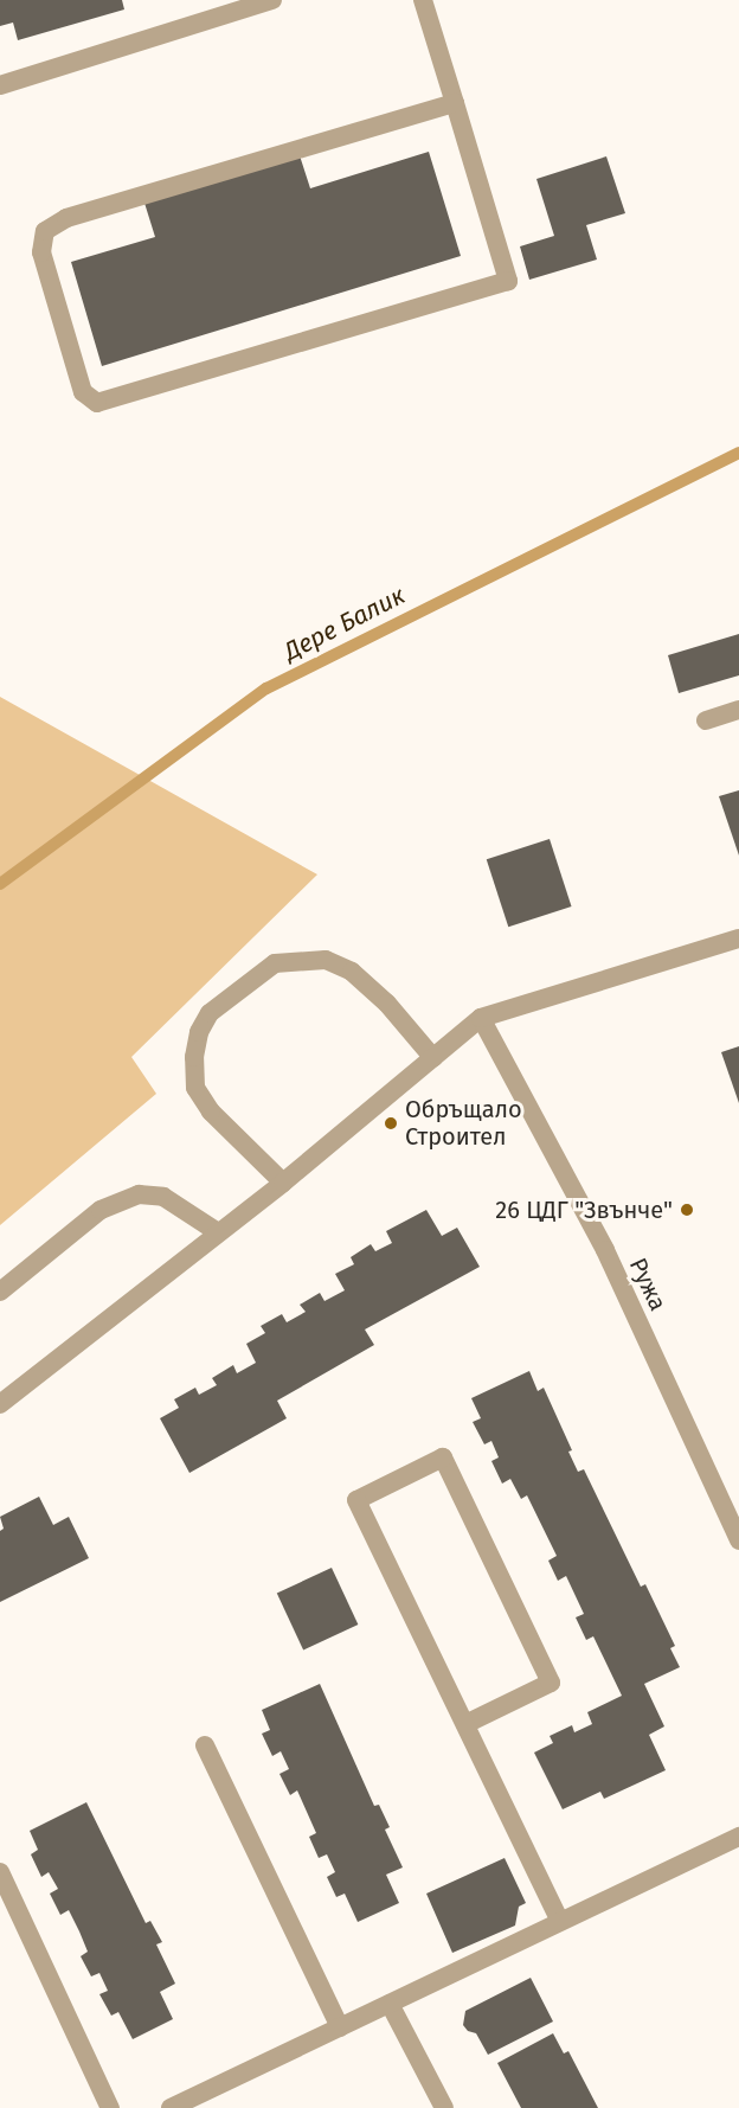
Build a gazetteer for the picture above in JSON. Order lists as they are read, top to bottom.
{
  "streets": {
    "street": ["Ружа"]
  },
  "water": ["Дере Балик"],
  "places": ["Обръщало Строител", "26 ЦДГ \"Звънче\""]
}
